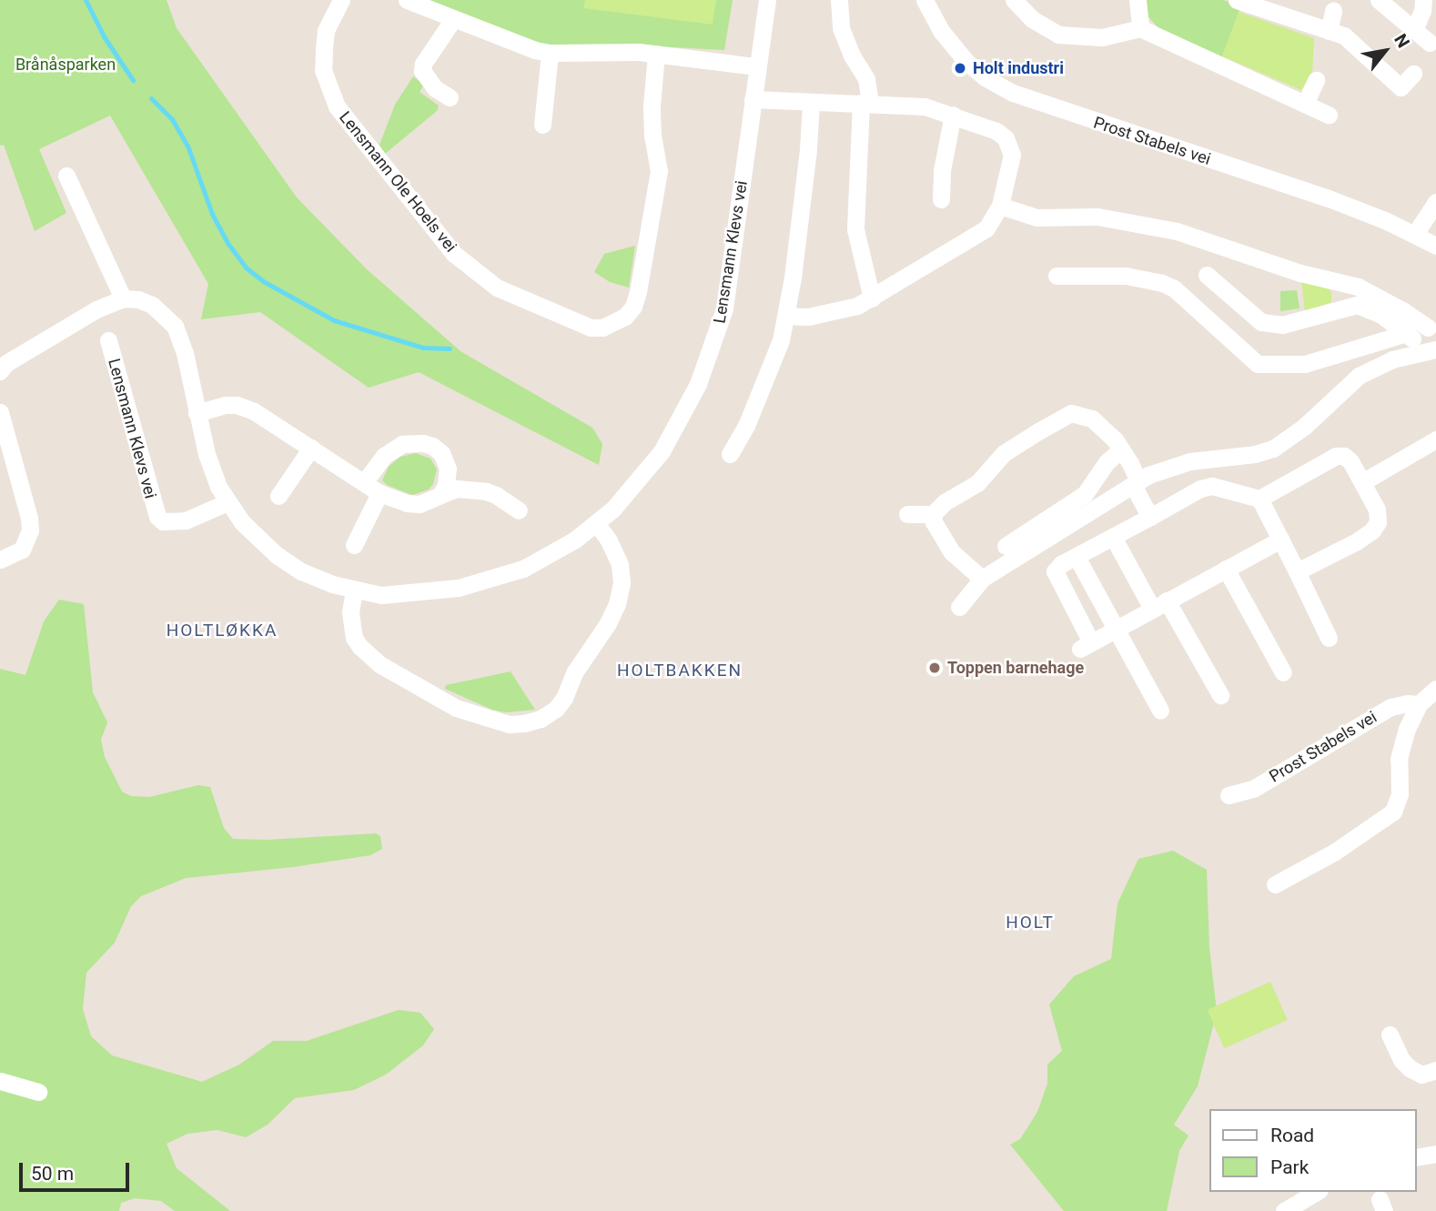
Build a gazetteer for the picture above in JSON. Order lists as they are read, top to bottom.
{
  "streets": {
    "street": ["Prost Stabels vei", "Lensmann Ole Hoels vei", "Lensmann Klevs vei"]
  },
  "districts": ["HOLTLØKKA", "HOLTBAKKEN", "HOLT"],
  "parks": ["Brånåsparken"],
  "places": ["Holt industri", "Toppen barnehage"],
  "legend": ["Road", "Park"],
  "scale_bar": "50 m",
  "north": "top right"
}
